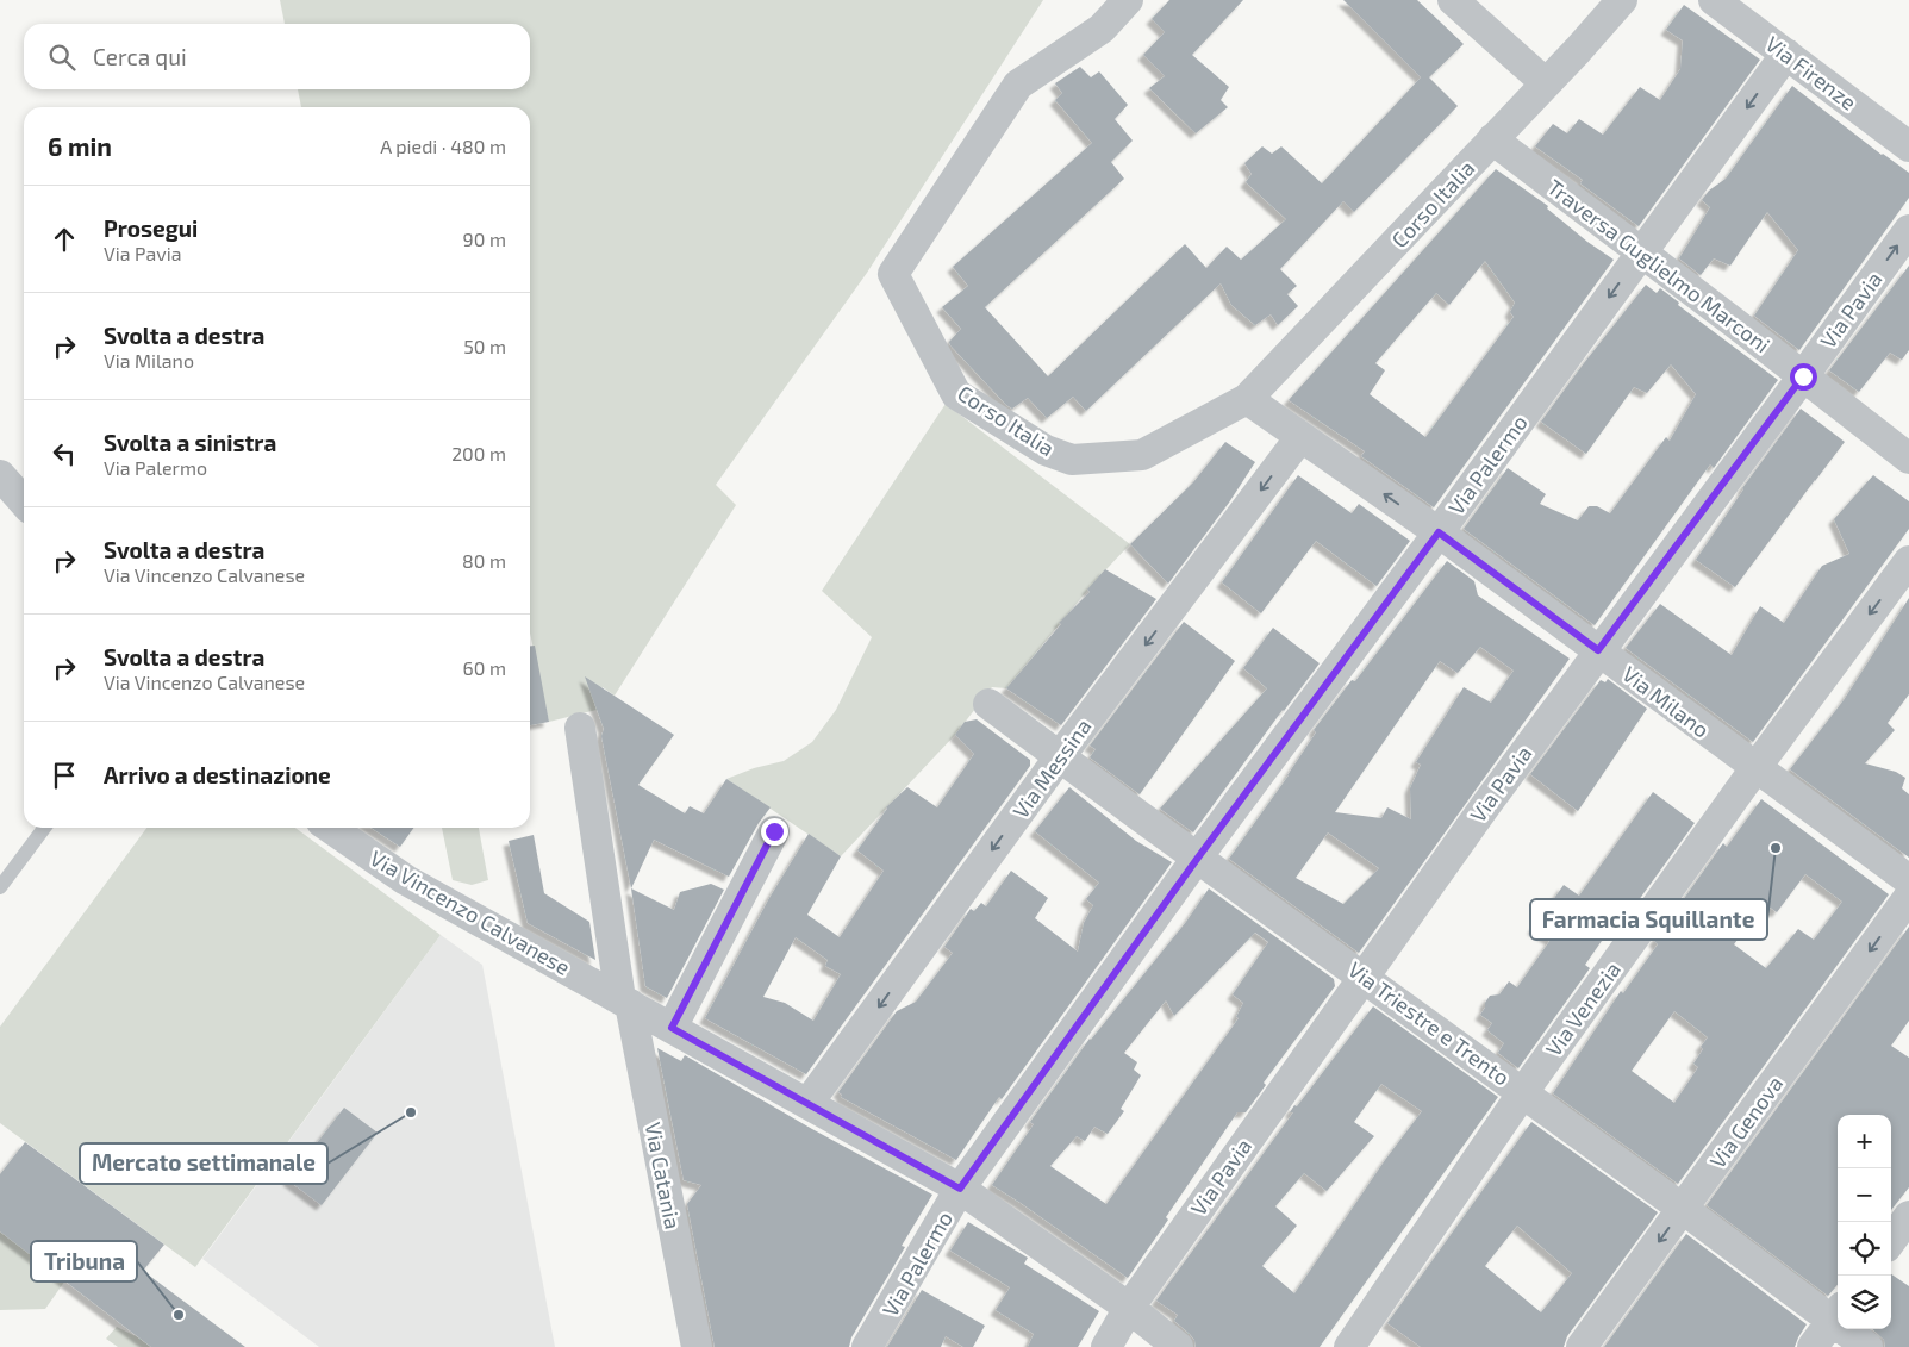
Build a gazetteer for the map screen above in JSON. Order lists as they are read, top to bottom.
{
  "streets": {
    "street": [
      "Via Firenze",
      "Corso Italia",
      "Traversa Guglielmo Marconi",
      "Via Pavia",
      "Via Palermo",
      "Via Milano",
      "Via Messina",
      "Via Vincenzo Calvanese",
      "Via Venezia",
      "Via Triestre e Trento",
      "Via Genova",
      "Via Catania"
    ]
  },
  "crossings": [
    ["Via Firenze", "Via Palermo"],
    ["Corso Italia", "Traversa Guglielmo Marconi"],
    ["Corso Italia", "Via Milano"],
    ["Traversa Guglielmo Marconi", "Via Pavia"],
    ["Traversa Guglielmo Marconi", "Via Palermo"],
    ["Via Pavia", "Via Milano"],
    ["Via Pavia", "Via Vincenzo Calvanese"],
    ["Via Pavia", "Via Triestre e Trento"],
    ["Via Palermo", "Via Milano"],
    ["Via Palermo", "Via Vincenzo Calvanese"],
    ["Via Palermo", "Via Triestre e Trento"],
    ["Via Milano", "Via Messina"],
    ["Via Milano", "Via Venezia"],
    ["Via Messina", "Via Vincenzo Calvanese"],
    ["Via Messina", "Via Triestre e Trento"],
    ["Via Vincenzo Calvanese", "Via Catania"],
    ["Via Venezia", "Via Triestre e Trento"],
    ["Via Triestre e Trento", "Via Genova"]
  ],
  "one_way": ["Via Palermo", "Via Messina", "Via Genova"],
  "places": ["Farmacia Squillante", "Mercato settimanale", "Tribuna"],
  "page": {
    "search": "Cerca qui",
    "heading": ["6 min", "A piedi · 480 m"],
    "list": [
      ["Prosegui", "Via Pavia", "90 m"],
      ["Svolta a destra", "Via Milano", "50 m"],
      ["Svolta a sinistra", "Via Palermo", "200 m"],
      ["Svolta a destra", "Via Vincenzo Calvanese", "80 m"],
      ["Svolta a destra", "Via Vincenzo Calvanese", "60 m"],
      "Arrivo a destinazione"
    ],
    "map_buttons": ["+", "−"]
  }
}
